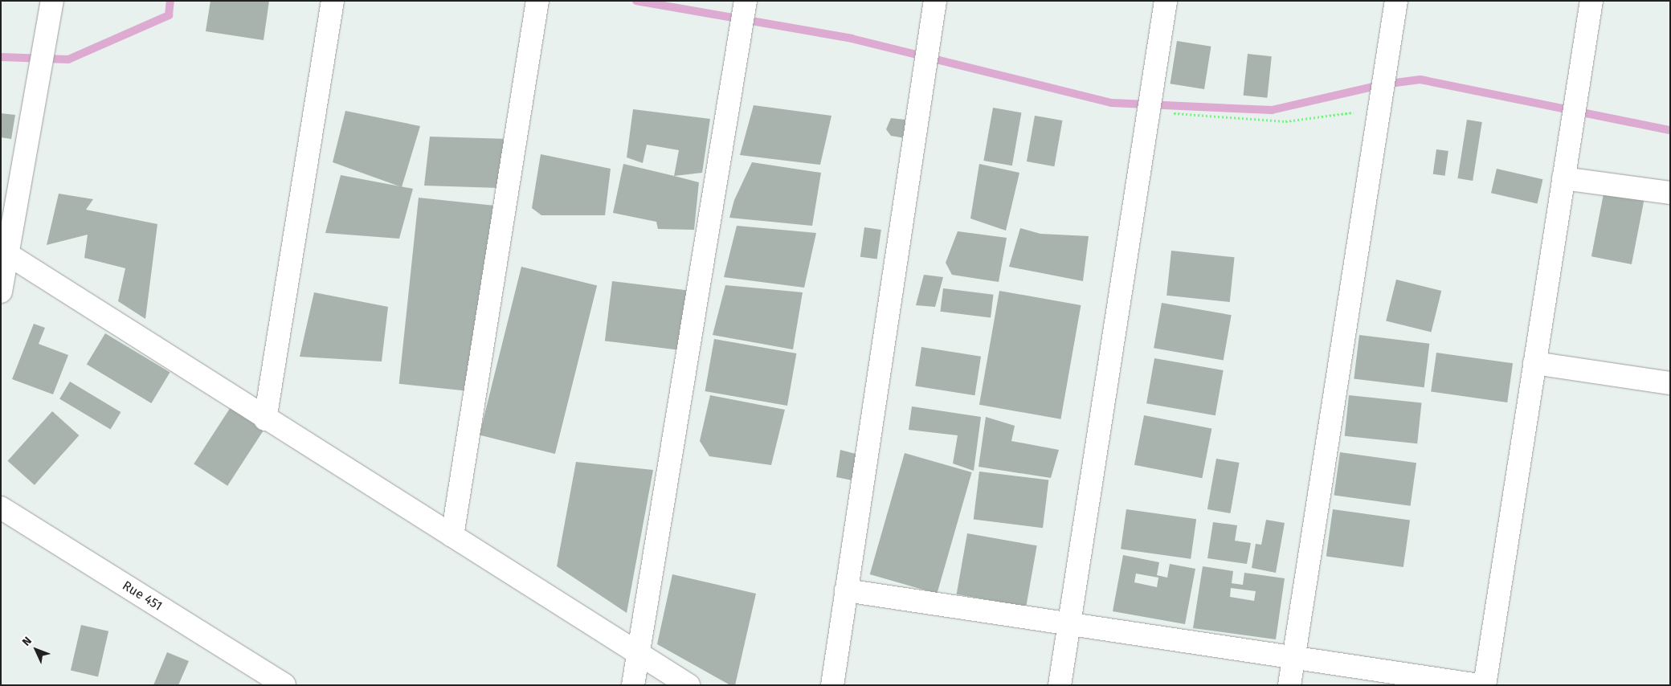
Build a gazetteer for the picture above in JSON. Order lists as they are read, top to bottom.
{
  "streets": {
    "street": ["Rue 451"]
  },
  "north": "top left"
}
